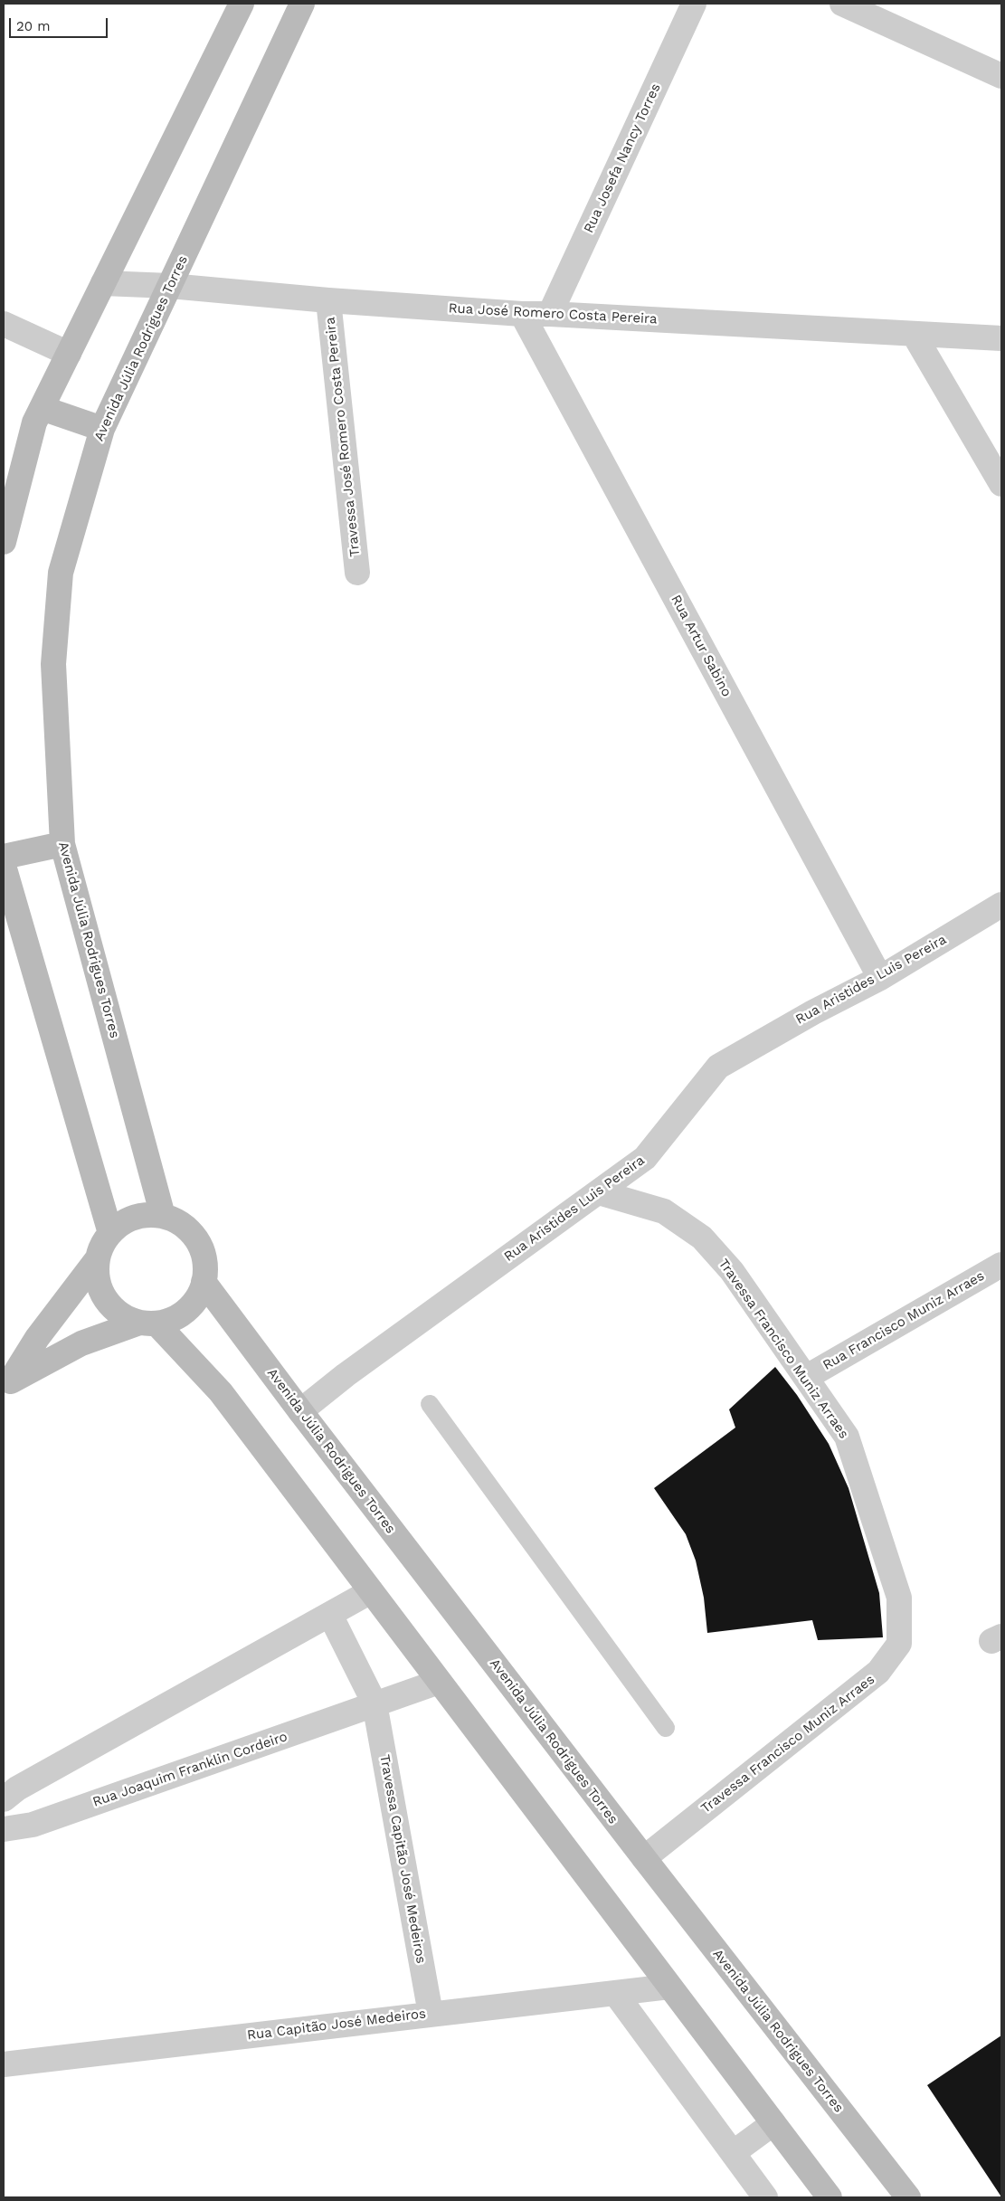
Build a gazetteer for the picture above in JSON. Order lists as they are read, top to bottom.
{
  "streets": {
    "main road": ["Avenida Júlia Rodrigues Torres"],
    "street": [
      "Rua Josefa Nancy Torres",
      "Rua José Romero Costa Pereira",
      "Travessa José Romero Costa Pereira",
      "Rua Artur Sabino",
      "Rua Aristides Luis Pereira",
      "Rua Francisco Muniz Arraes",
      "Travessa Francisco Muniz Arraes",
      "Rua Joaquim Franklin Cordeiro",
      "Travessa Capitão José Medeiros",
      "Rua Capitão José Medeiros"
    ]
  },
  "crossings": [
    ["Rua Josefa Nancy Torres", "Rua José Romero Costa Pereira"],
    ["Rua José Romero Costa Pereira", "Avenida Júlia Rodrigues Torres"],
    ["Rua José Romero Costa Pereira", "Travessa José Romero Costa Pereira"],
    ["Rua José Romero Costa Pereira", "Rua Artur Sabino"],
    ["Avenida Júlia Rodrigues Torres", "Rua Aristides Luis Pereira"],
    ["Avenida Júlia Rodrigues Torres", "Travessa Francisco Muniz Arraes"],
    ["Rua Artur Sabino", "Rua Aristides Luis Pereira"],
    ["Rua Aristides Luis Pereira", "Travessa Francisco Muniz Arraes"],
    ["Rua Francisco Muniz Arraes", "Travessa Francisco Muniz Arraes"],
    ["Rua Joaquim Franklin Cordeiro", "Travessa Capitão José Medeiros"],
    ["Travessa Capitão José Medeiros", "Rua Capitão José Medeiros"]
  ],
  "scale_bar": "20 m"
}
